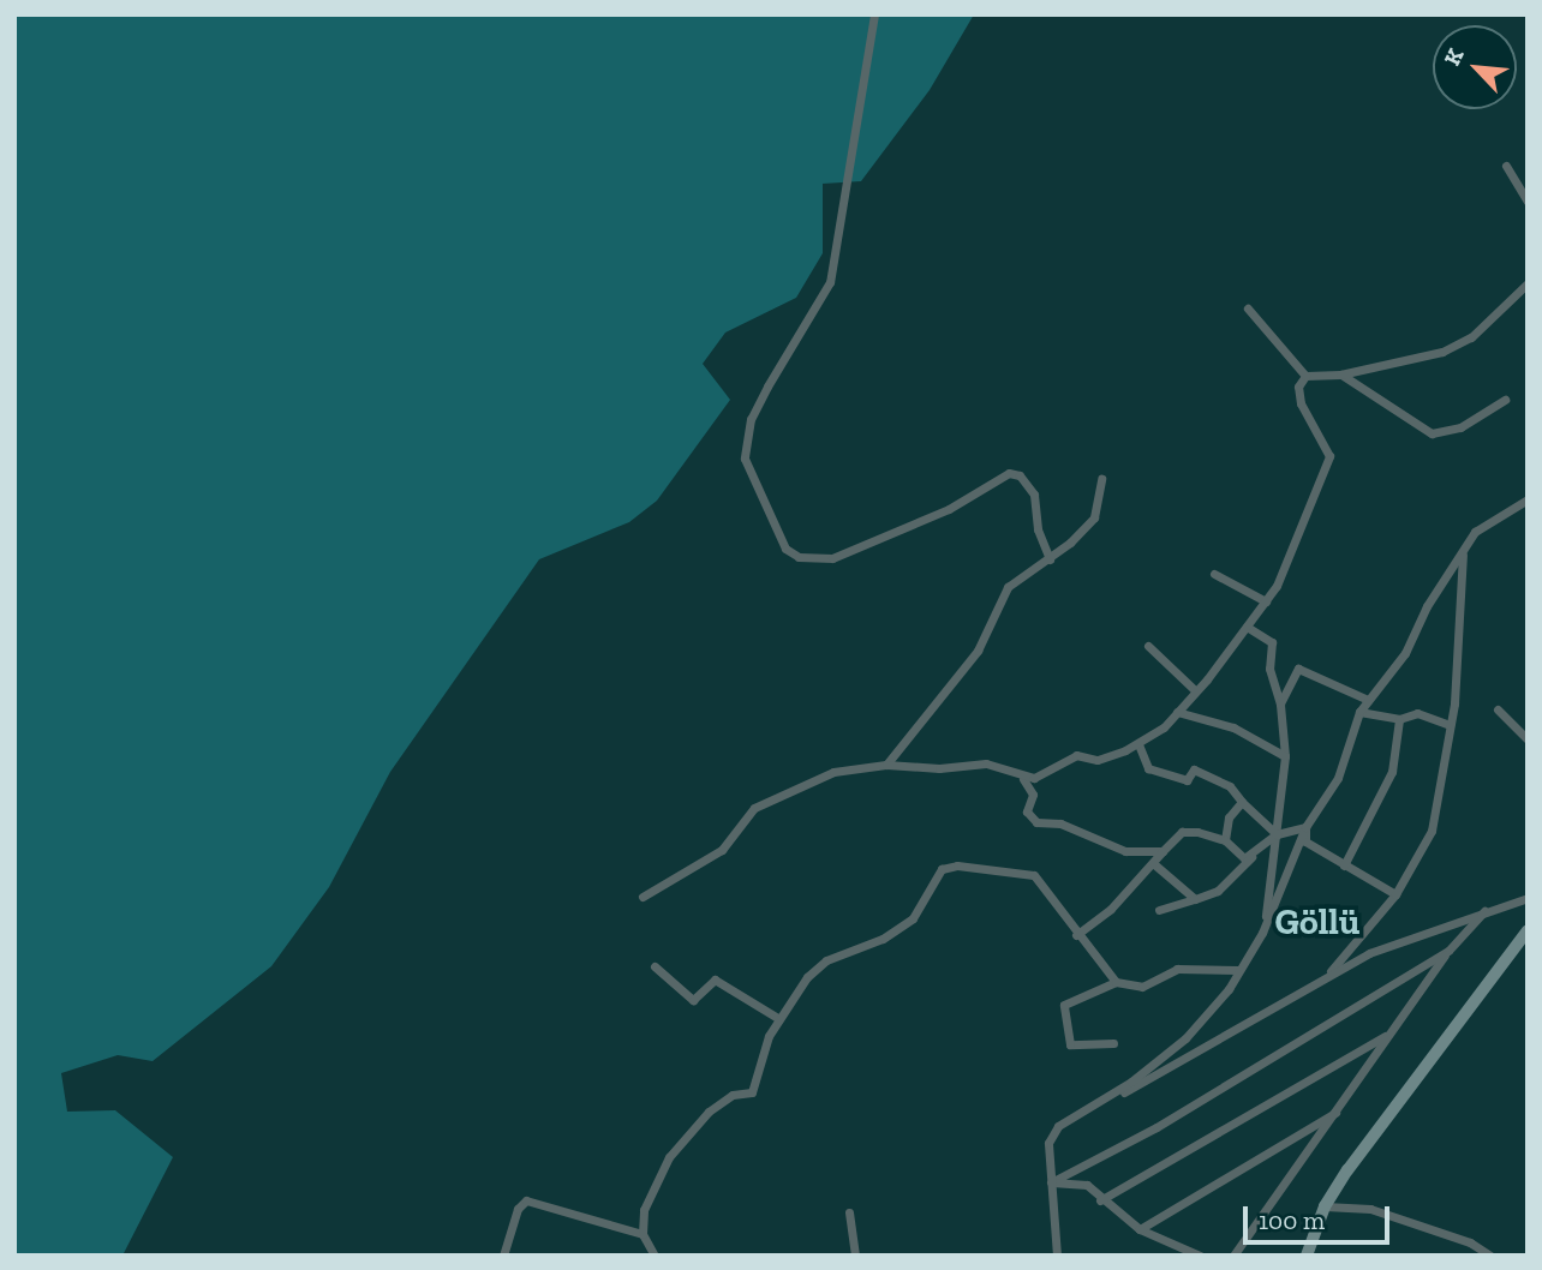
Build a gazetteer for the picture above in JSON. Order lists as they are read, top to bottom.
{
  "districts": ["Göllü"],
  "scale_bar": "100 m",
  "north": "top left"
}
